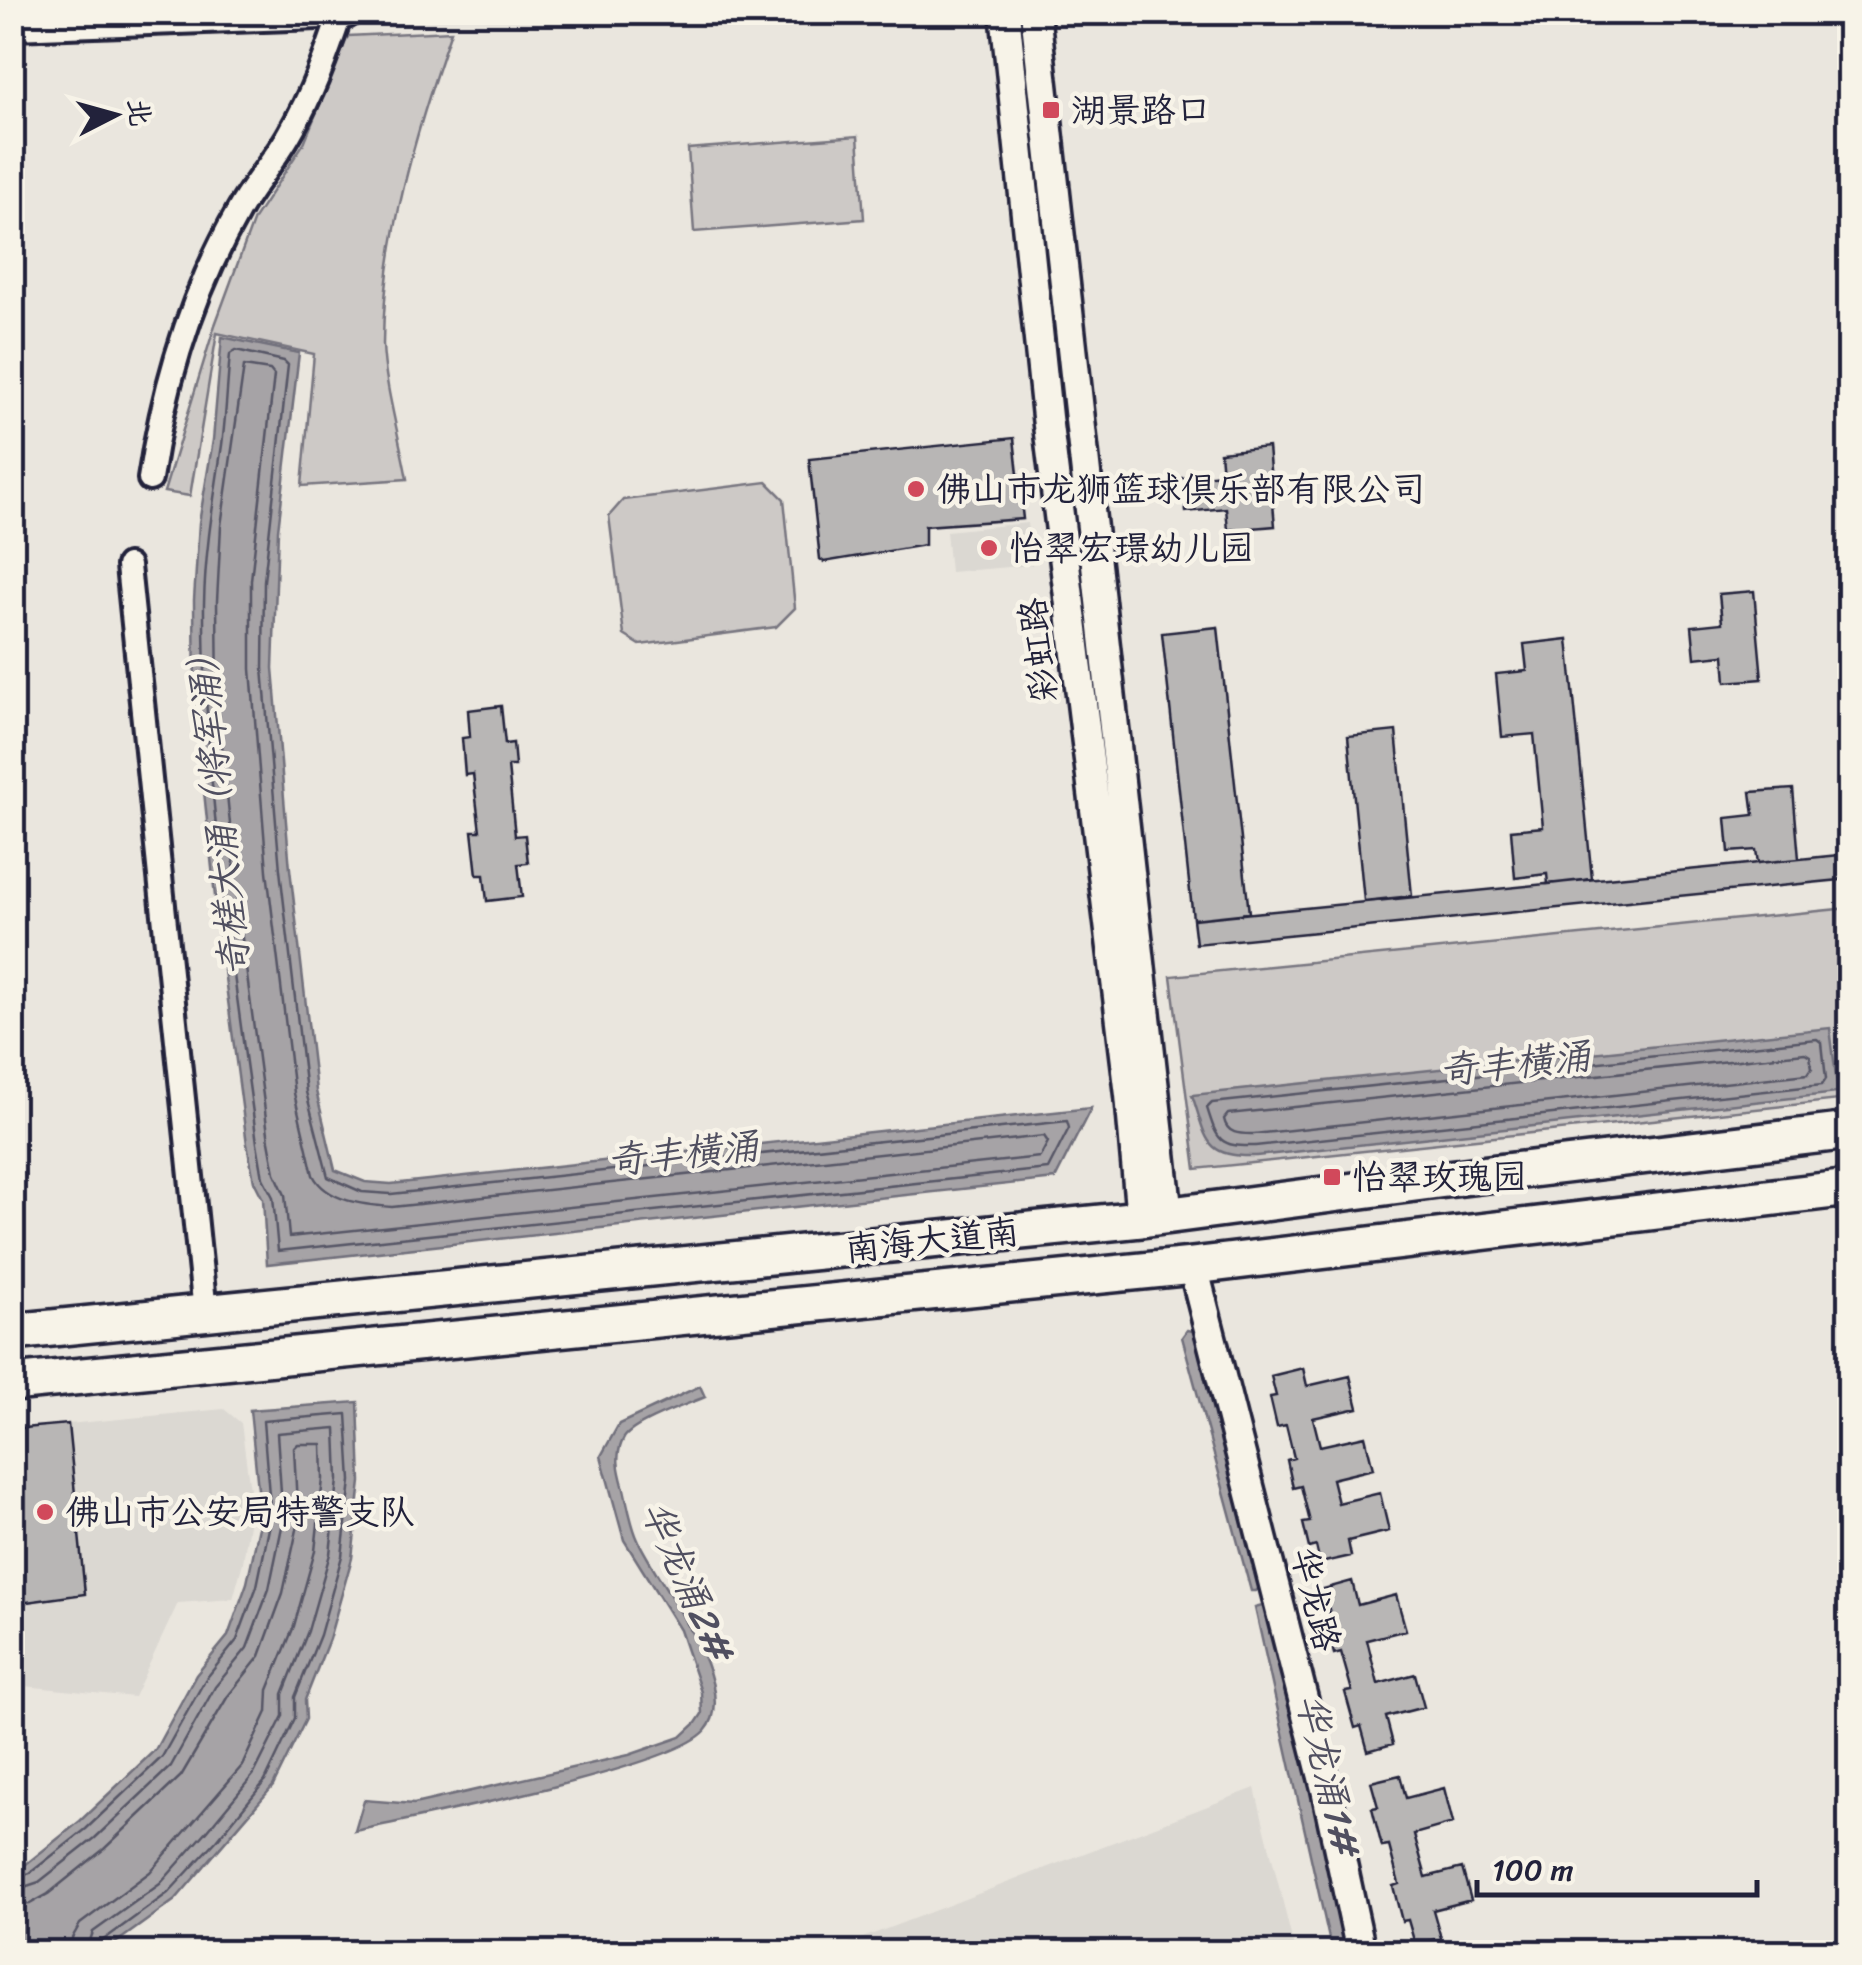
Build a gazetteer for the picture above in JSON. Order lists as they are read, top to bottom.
{
  "streets": {
    "highway": ["南海大道南"],
    "street": ["彩虹路", "华龙路"]
  },
  "crossings": [
    ["彩虹路", "南海大道南"],
    ["南海大道南", "华龙路"]
  ],
  "water": [
    "奇槎大涌（将军涌）",
    "奇丰横涌",
    "华龙涌2#",
    "华龙涌1#"
  ],
  "places": {
    "transit": ["湖景路口", "怡翠玫瑰园"],
    "other": ["佛山市龙狮篮球俱乐部有限公司", "怡翠宏璟幼儿园", "佛山市公安局特警支队"]
  },
  "scale_bar": "100 m",
  "north": "right"
}
